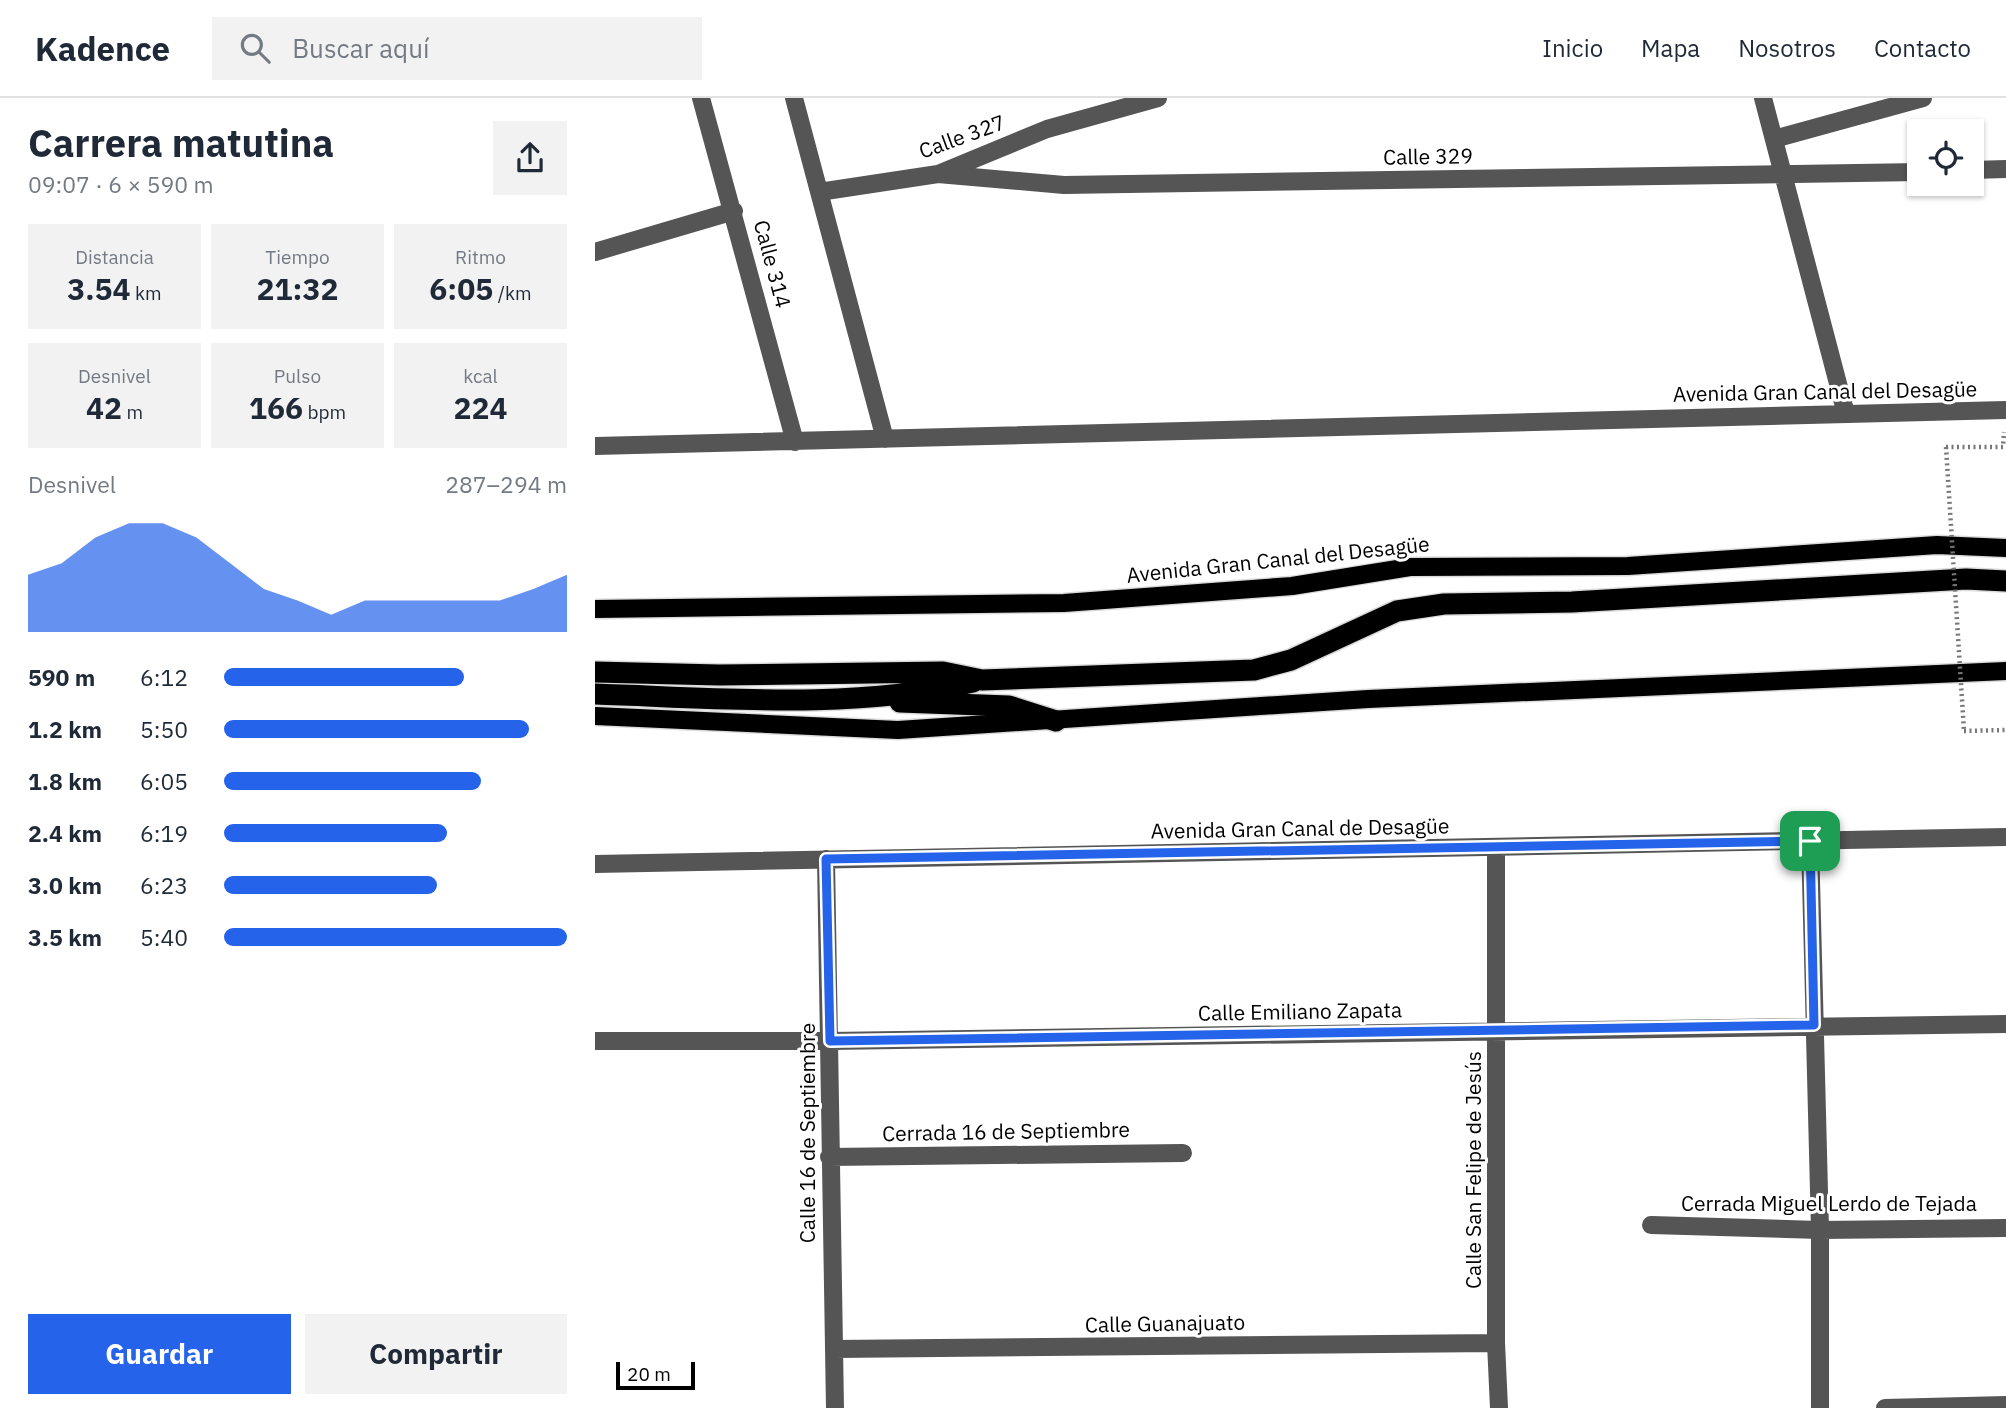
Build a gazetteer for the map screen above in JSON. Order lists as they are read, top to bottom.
{
  "streets": {
    "main road": ["Avenida Gran Canal del Desagüe"],
    "street": [
      "Calle 327",
      "Calle 329",
      "Calle 314",
      "Avenida Gran Canal de Desagüe",
      "Calle Emiliano Zapata",
      "Cerrada 16 de Septiembre",
      "Calle 16 de Septiembre",
      "Calle San Felipe de Jesús",
      "Cerrada Miguel Lerdo de Tejada",
      "Calle Guanajuato"
    ]
  },
  "crossings": [
    ["Calle 327", "Calle 329"],
    ["Calle 314", "Avenida Gran Canal del Desagüe"],
    ["Avenida Gran Canal de Desagüe", "Calle 16 de Septiembre"],
    ["Avenida Gran Canal de Desagüe", "Calle San Felipe de Jesús"],
    ["Calle Emiliano Zapata", "Calle 16 de Septiembre"],
    ["Calle Emiliano Zapata", "Calle San Felipe de Jesús"],
    ["Cerrada 16 de Septiembre", "Calle 16 de Septiembre"],
    ["Calle 16 de Septiembre", "Calle Guanajuato"],
    ["Calle San Felipe de Jesús", "Calle Guanajuato"]
  ],
  "scale_bar": "20 m",
  "page": {
    "header": "Kadence",
    "search": "Buscar aquí",
    "nav": [
      "Inicio",
      "Mapa",
      "Nosotros",
      "Contacto"
    ],
    "heading": ["Carrera matutina", "09:07 · 6 × 590 m"],
    "stats": [
      ["Distancia", "3.54 km"],
      ["Tiempo", "21:32"],
      ["Ritmo", "6:05 /km"],
      ["Desnivel", "42 m"],
      ["Pulso", "166 bpm"],
      ["kcal", "224"]
    ],
    "chart": ["Desnivel", "287–294 m"],
    "list": [
      {
        "name": "590 m",
        "note": "6:12"
      },
      {
        "name": "1.2 km",
        "note": "5:50"
      },
      {
        "name": "1.8 km",
        "note": "6:05"
      },
      {
        "name": "2.4 km",
        "note": "6:19"
      },
      {
        "name": "3.0 km",
        "note": "6:23"
      },
      {
        "name": "3.5 km",
        "note": "5:40"
      }
    ],
    "buttons": ["Guardar", "Compartir"],
    "scale": "20 m"
  }
}
